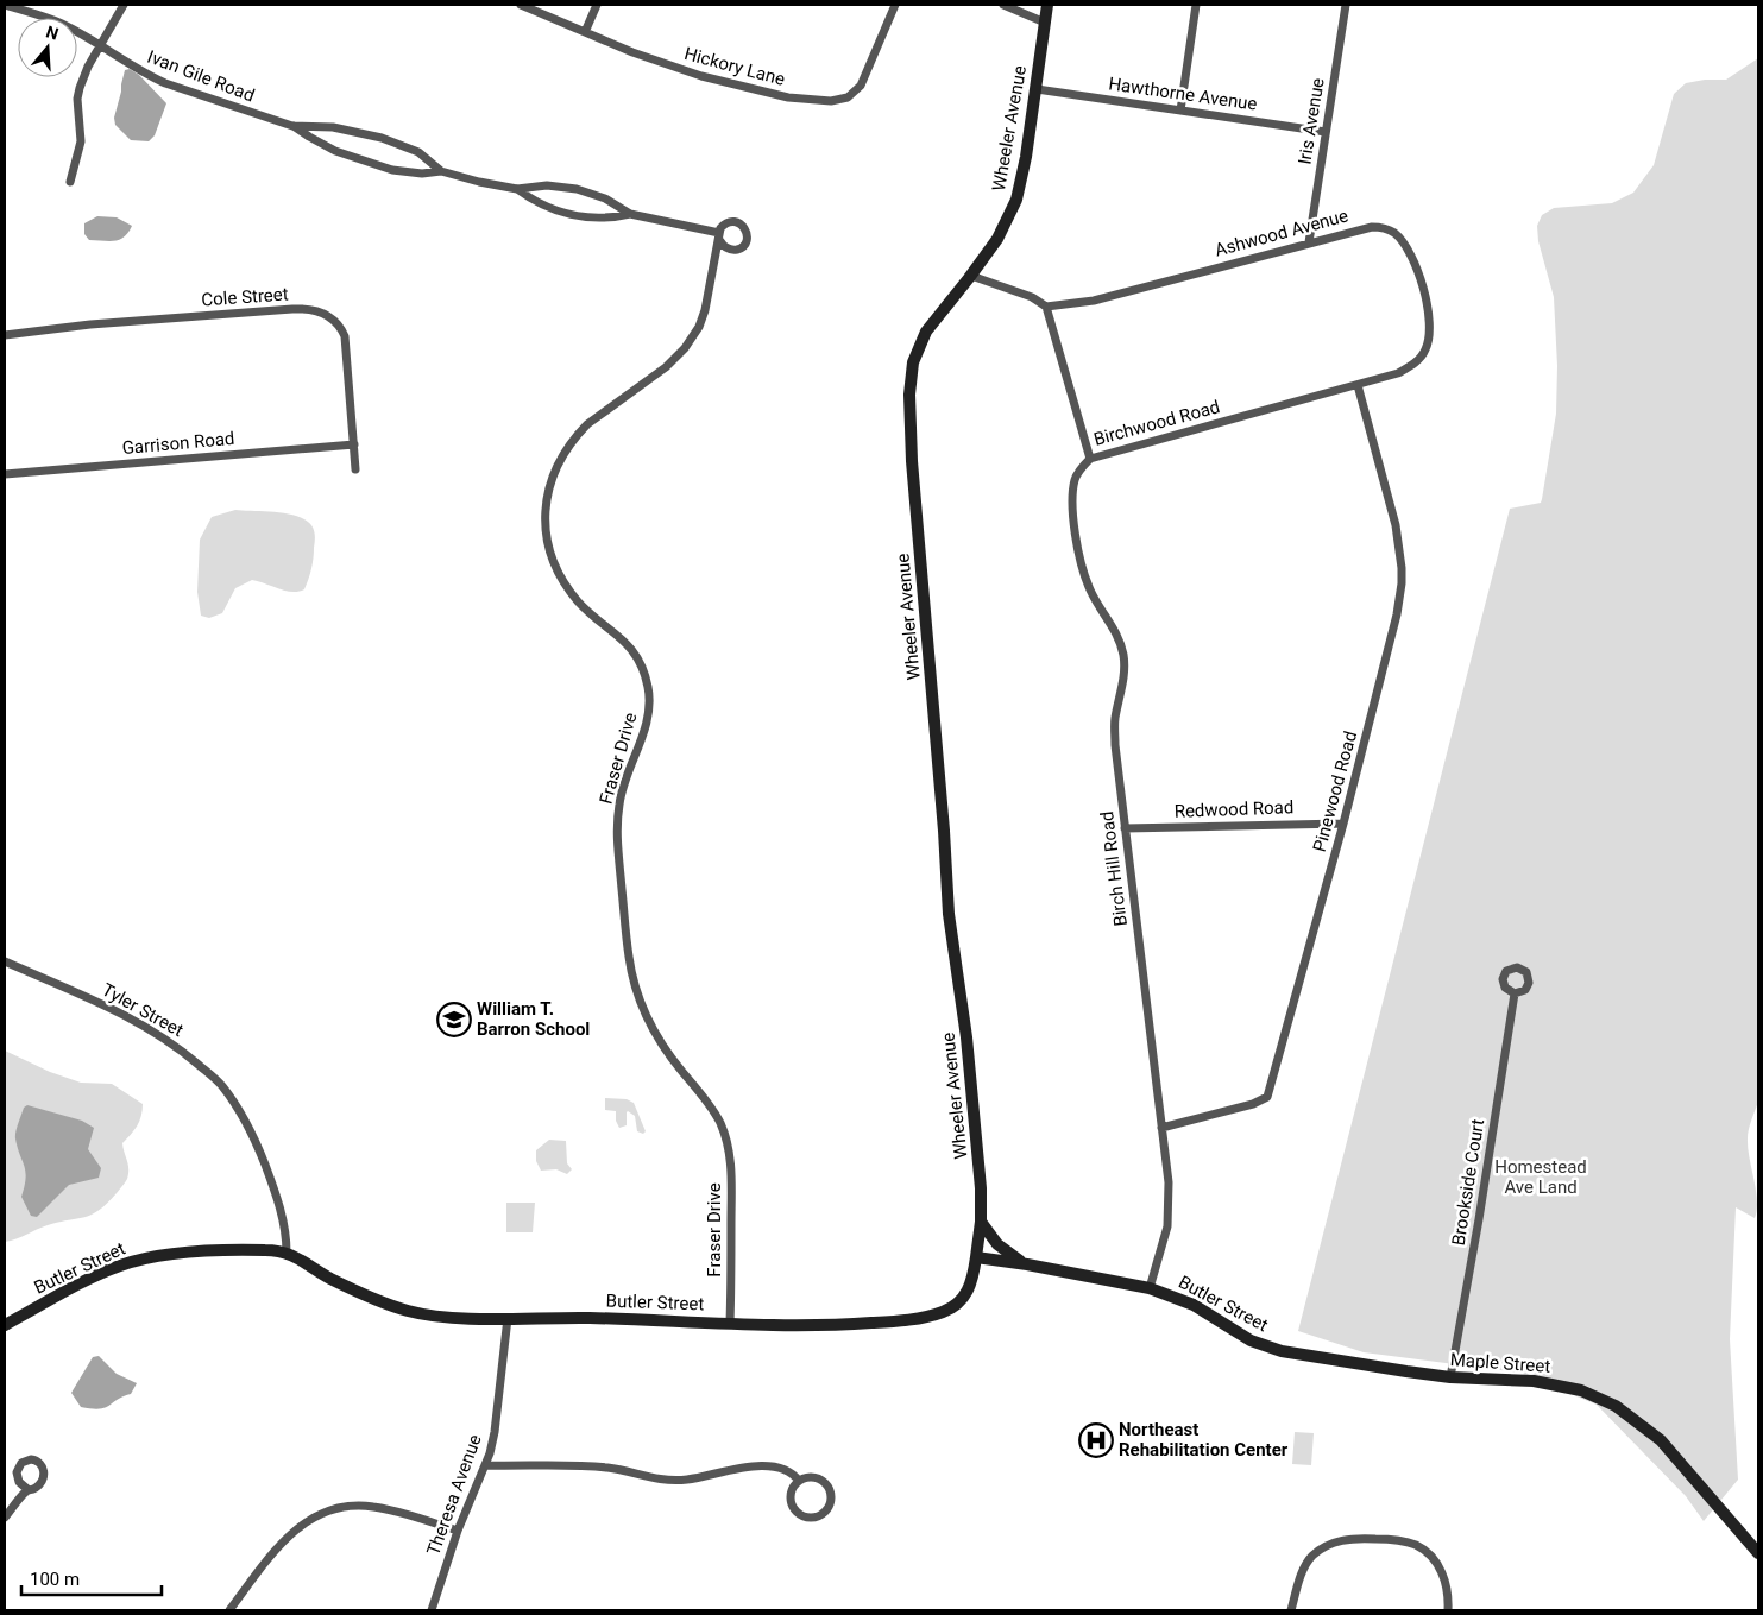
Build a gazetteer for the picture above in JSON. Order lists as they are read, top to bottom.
{
  "streets": {
    "street": [
      "Hickory Lane",
      "Ivan Gile Road",
      "Hawthorne Avenue",
      "Iris Avenue",
      "Wheeler Avenue",
      "Ashwood Avenue",
      "Cole Street",
      "Birchwood Road",
      "Garrison Road",
      "Fraser Drive",
      "Pinewood Road",
      "Redwood Road",
      "Birch Hill Road",
      "Tyler Street",
      "Brookside Court",
      "Butler Street",
      "Maple Street",
      "Theresa Avenue"
    ]
  },
  "crossings": [
    ["Ivan Gile Road", "Fraser Drive"],
    ["Hawthorne Avenue", "Iris Avenue"],
    ["Hawthorne Avenue", "Wheeler Avenue"],
    ["Iris Avenue", "Ashwood Avenue"],
    ["Wheeler Avenue", "Butler Street"],
    ["Ashwood Avenue", "Birchwood Road"],
    ["Cole Street", "Garrison Road"],
    ["Birchwood Road", "Pinewood Road"],
    ["Birchwood Road", "Birch Hill Road"],
    ["Fraser Drive", "Butler Street"],
    ["Pinewood Road", "Redwood Road"],
    ["Pinewood Road", "Birch Hill Road"],
    ["Redwood Road", "Birch Hill Road"],
    ["Birch Hill Road", "Butler Street"],
    ["Tyler Street", "Butler Street"],
    ["Brookside Court", "Maple Street"],
    ["Butler Street", "Maple Street"],
    ["Butler Street", "Theresa Avenue"]
  ],
  "parks": ["Homestead Ave Land"],
  "places": {
    "school or university": ["William T. Barron School"],
    "hospital": ["Northeast Rehabilitation Center"]
  },
  "scale_bar": "100 m",
  "north": "top"
}
